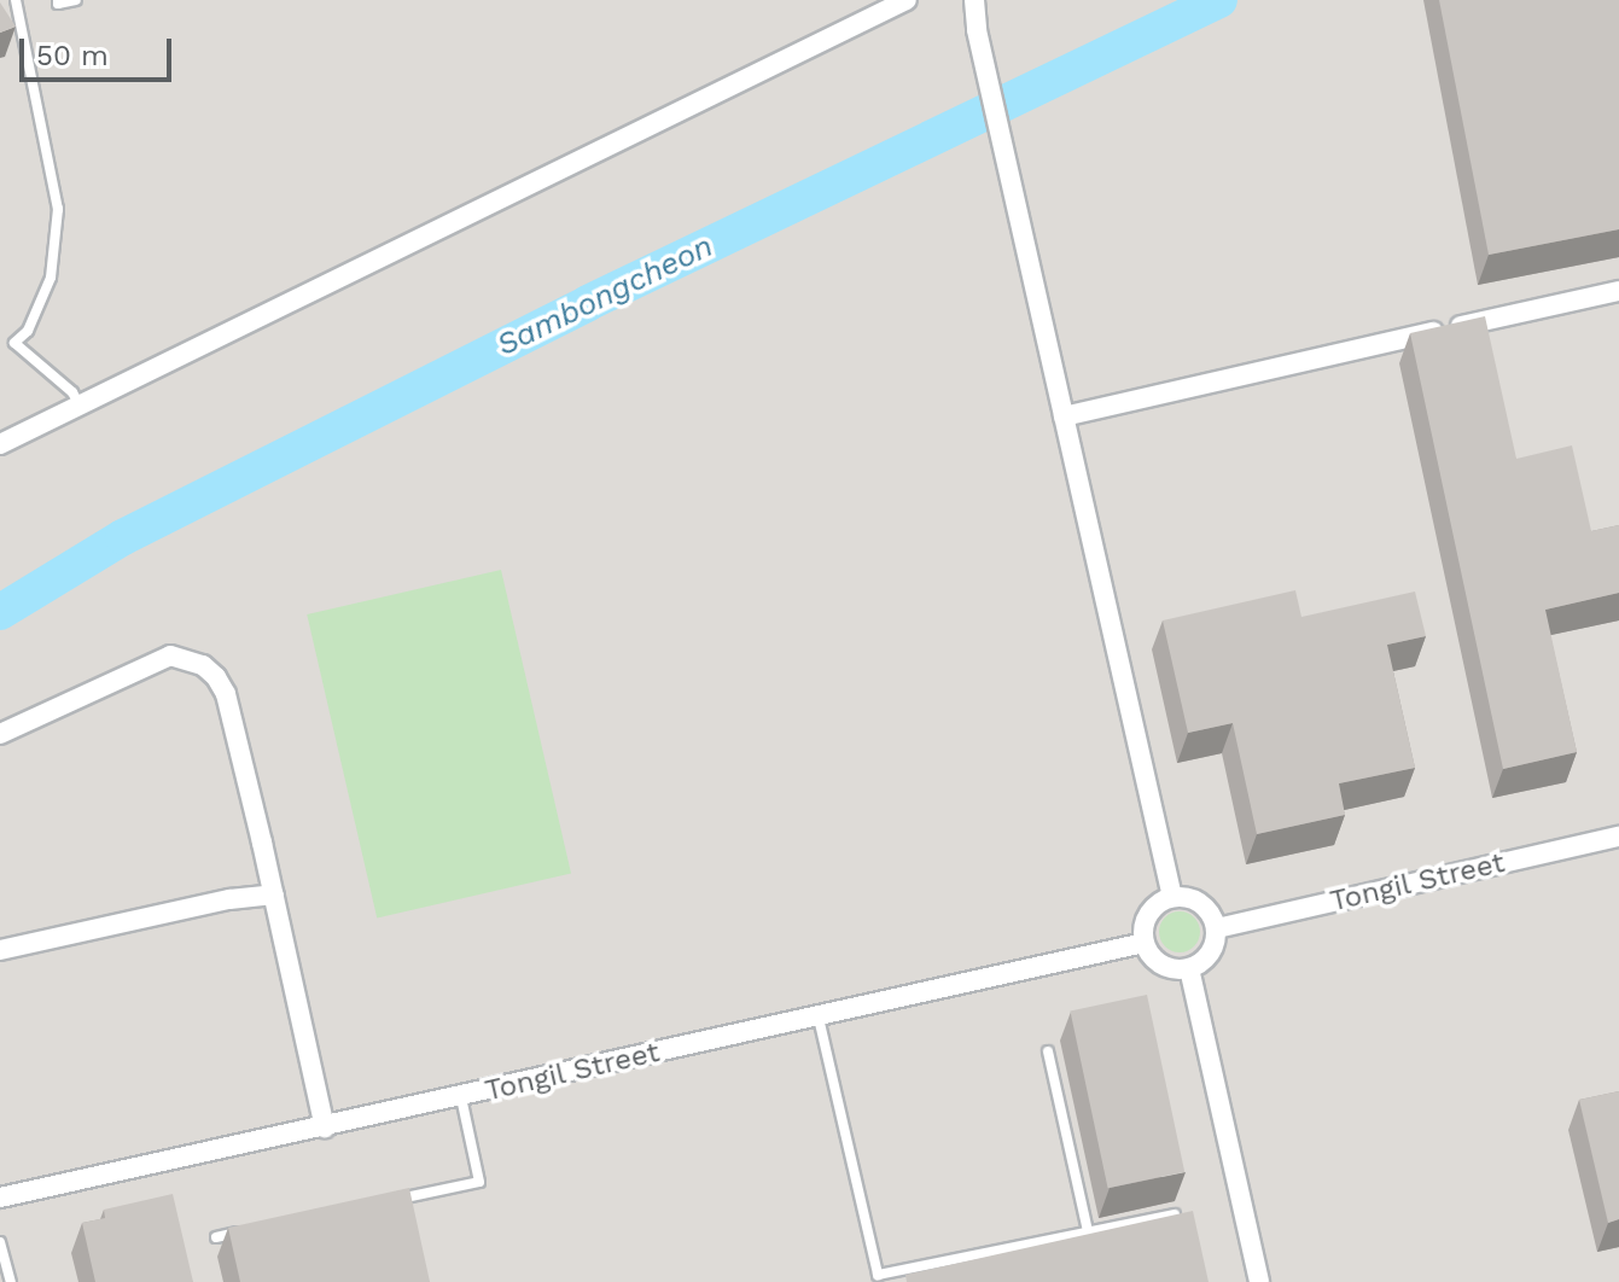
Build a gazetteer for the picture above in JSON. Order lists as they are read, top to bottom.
{
  "streets": {
    "street": ["Tongil Street"]
  },
  "water": ["Sambongcheon"],
  "scale_bar": "50 m"
}
